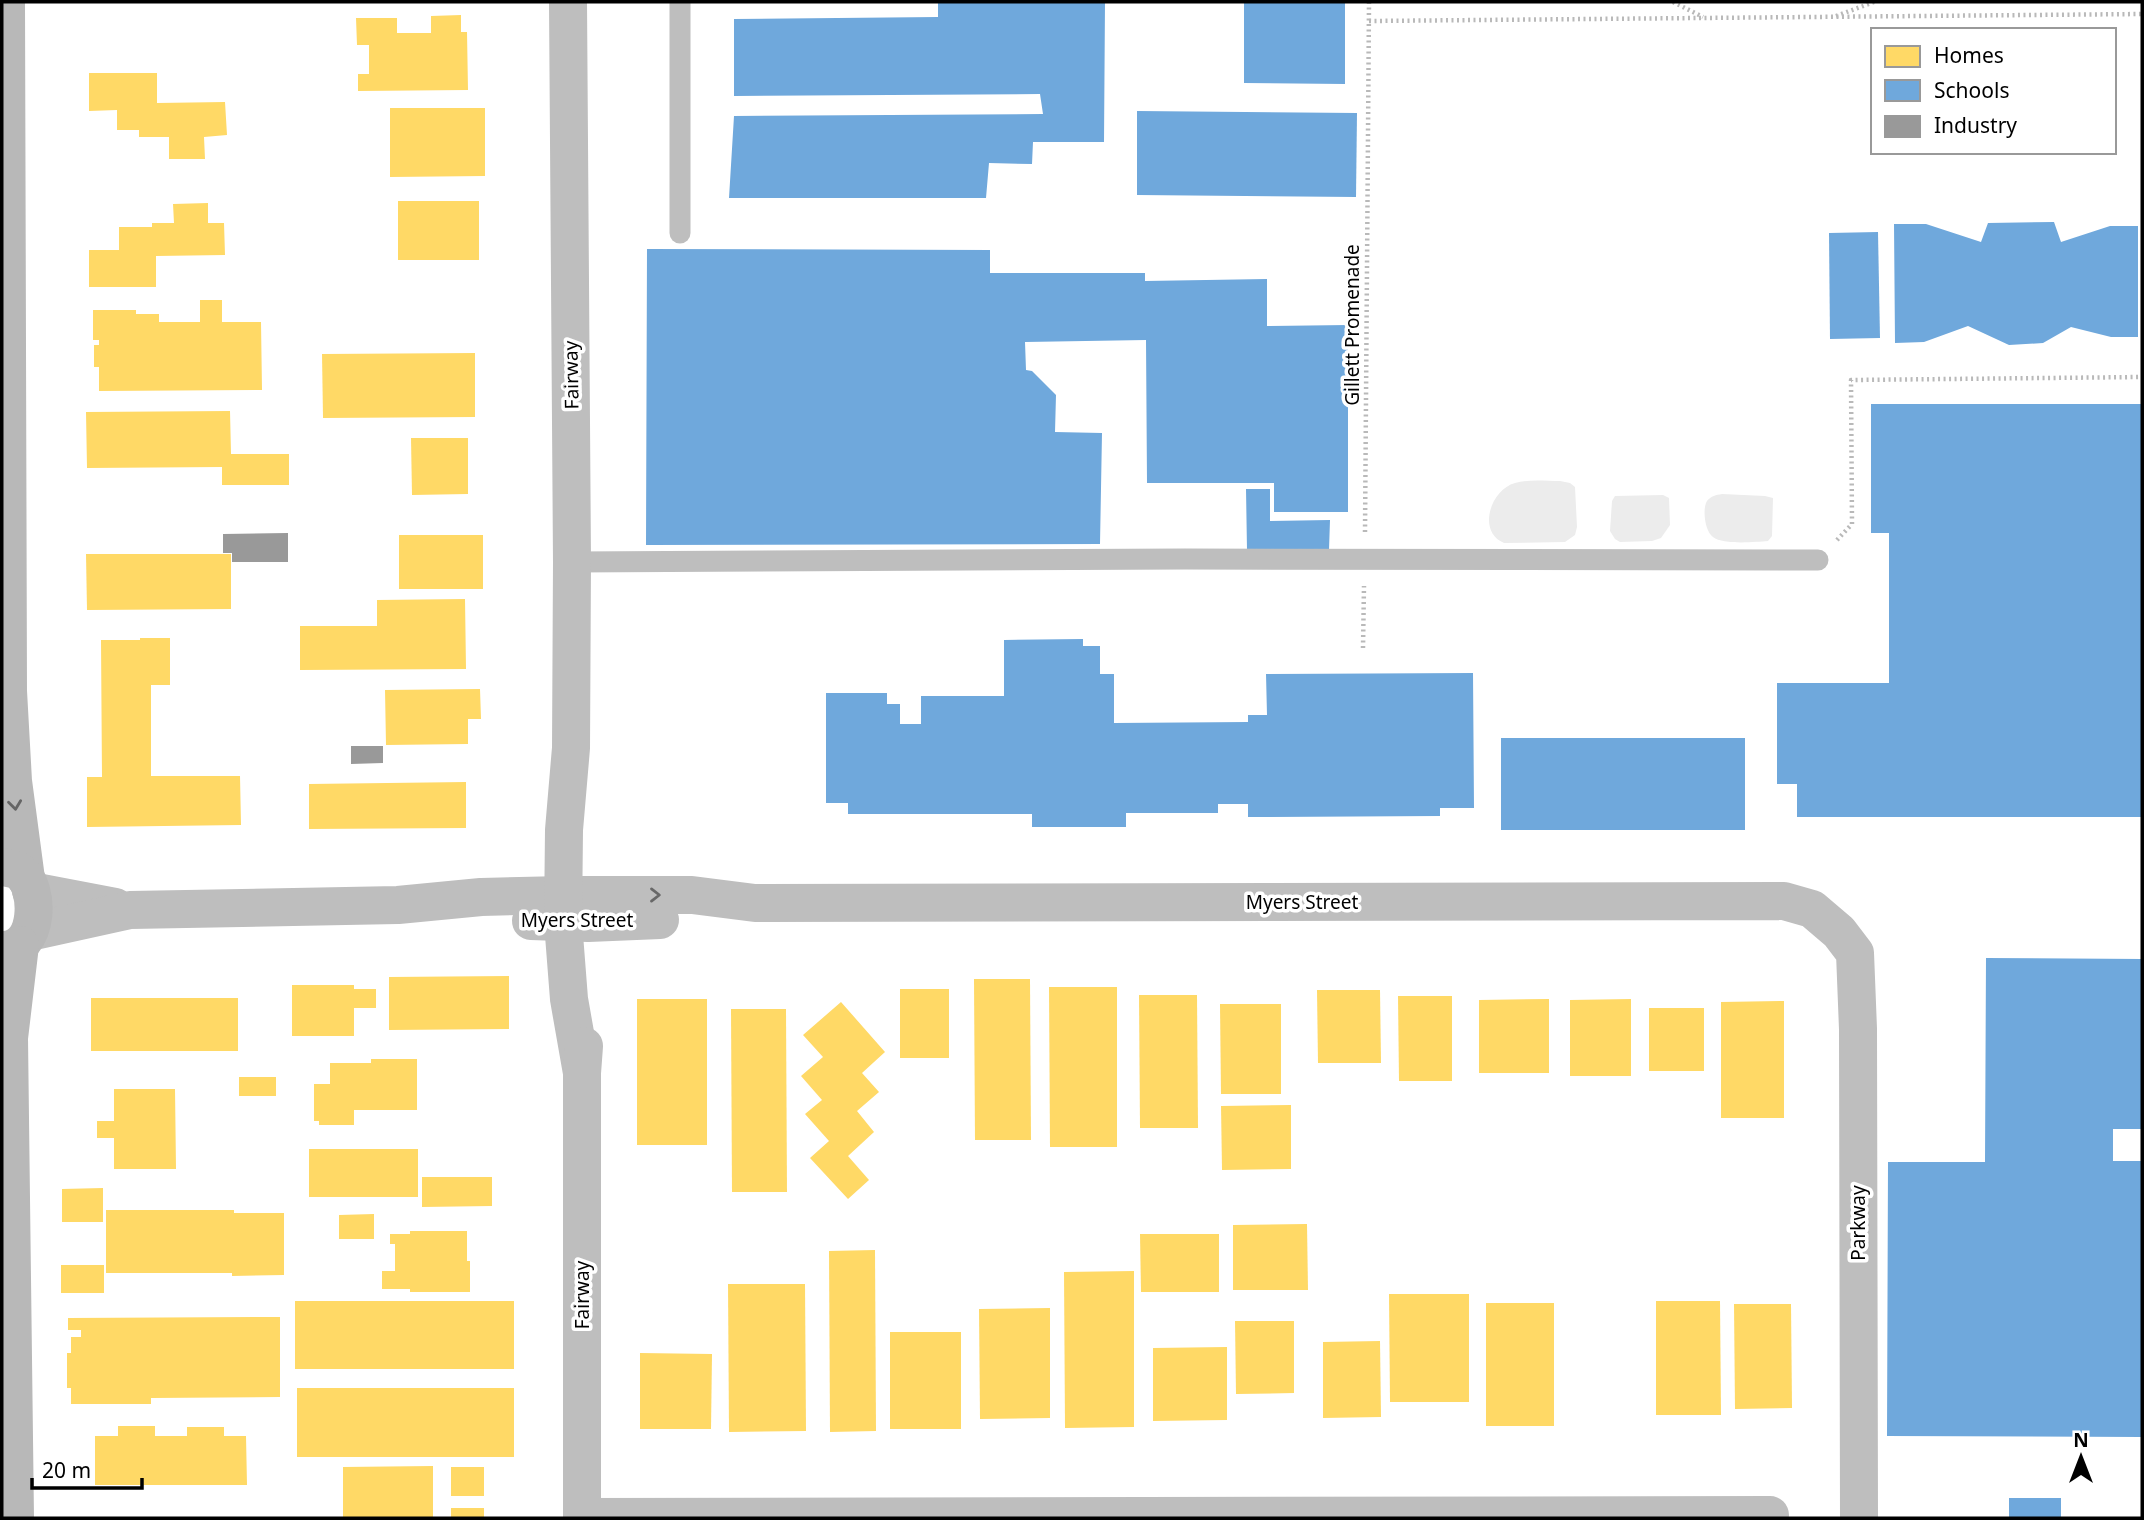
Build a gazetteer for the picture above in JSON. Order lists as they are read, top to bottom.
{
  "streets": {
    "street": ["Fairway", "Myers Street", "Parkway"],
    "path": ["Gillett Promenade"]
  },
  "crossings": [
    ["Fairway", "Myers Street"],
    ["Myers Street", "Parkway"]
  ],
  "legend": ["Homes", "Schools", "Industry"],
  "scale_bar": "20 m",
  "north": "top"
}
